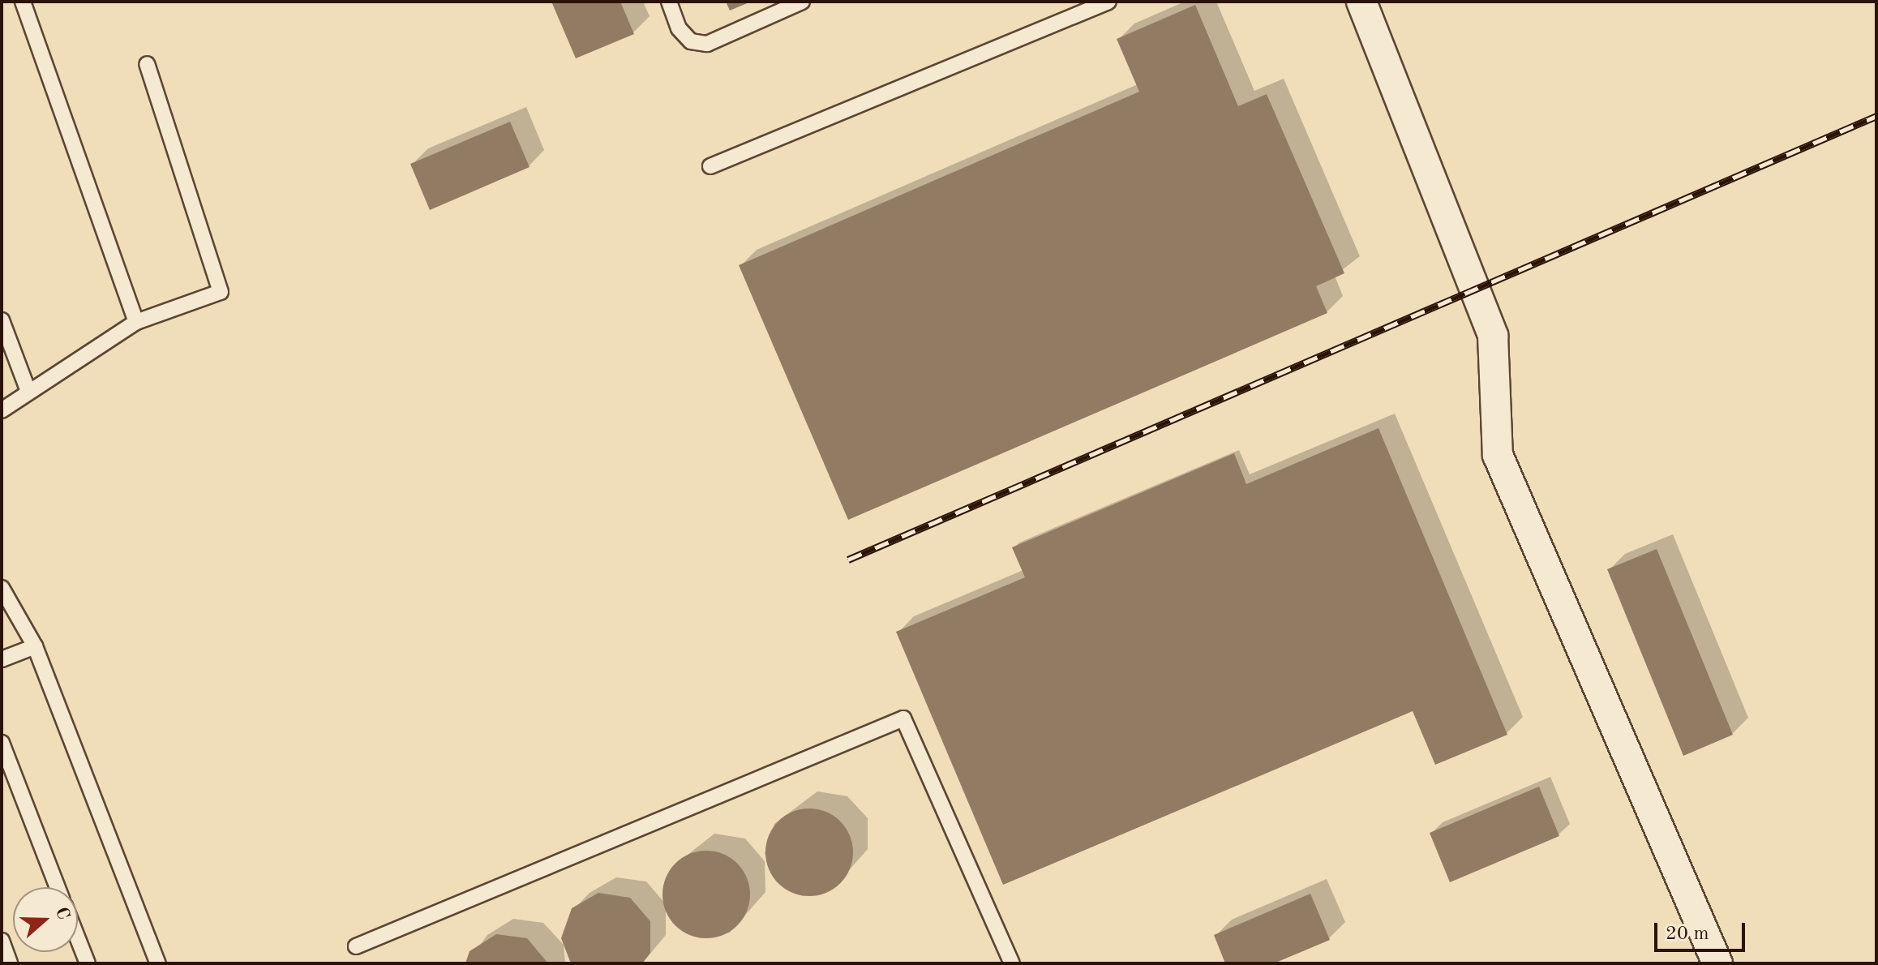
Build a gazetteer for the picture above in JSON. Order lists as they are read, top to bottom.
{
  "scale_bar": "20 m",
  "north": "right"
}
